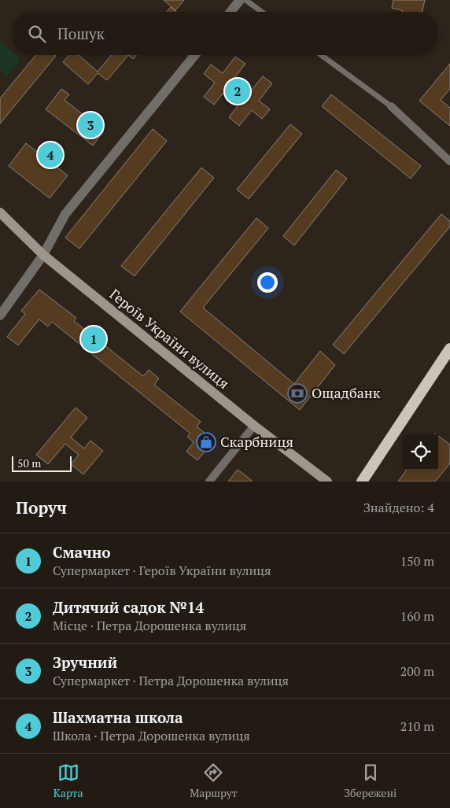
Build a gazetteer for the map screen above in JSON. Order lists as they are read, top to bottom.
{
  "streets": {
    "main road": ["Героїв України вулиця"]
  },
  "places": {
    "bank": ["Ощадбанк"],
    "shop": ["Скарбниця"]
  },
  "scale_bar": "50 m",
  "page": {
    "search": "Пошук",
    "pins": [
      "2",
      "3",
      "4",
      "1"
    ],
    "scale": "50 m",
    "heading": ["Поруч", "Знайдено: 4"],
    "list": [
      {
        "mark": "1",
        "name": "Смачно",
        "note": "Супермаркет · Героїв України вулиця",
        "value": "150 m"
      },
      {
        "mark": "2",
        "name": "Дитячий садок №14",
        "note": "Місце · Петра Дорошенка вулиця",
        "value": "160 m"
      },
      {
        "mark": "3",
        "name": "Зручний",
        "note": "Супермаркет · Петра Дорошенка вулиця",
        "value": "200 m"
      },
      {
        "mark": "4",
        "name": "Шахматна школа",
        "note": "Школа · Петра Дорошенка вулиця",
        "value": "210 m"
      }
    ],
    "nav": ["Карта", "Маршрут", "Збережені"]
  }
}
